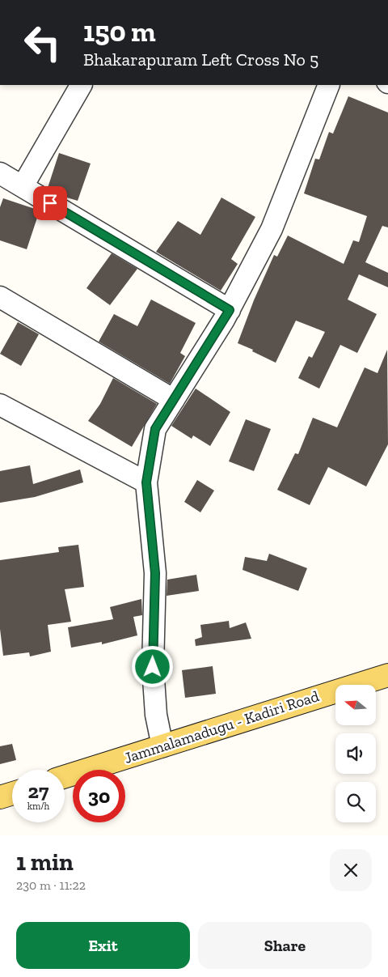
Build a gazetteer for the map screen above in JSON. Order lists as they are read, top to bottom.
{
  "streets": {
    "main road": ["Jammalamadugu - Kadiri Road"]
  },
  "north": "left",
  "page": {
    "turn": ["150 m", "Bhakarapuram Left Cross No 5"],
    "speed": "27 km/h",
    "limit": "30",
    "heading": ["1 min", "230 m · 11:22"],
    "buttons": ["Exit", "Share"]
  }
}
